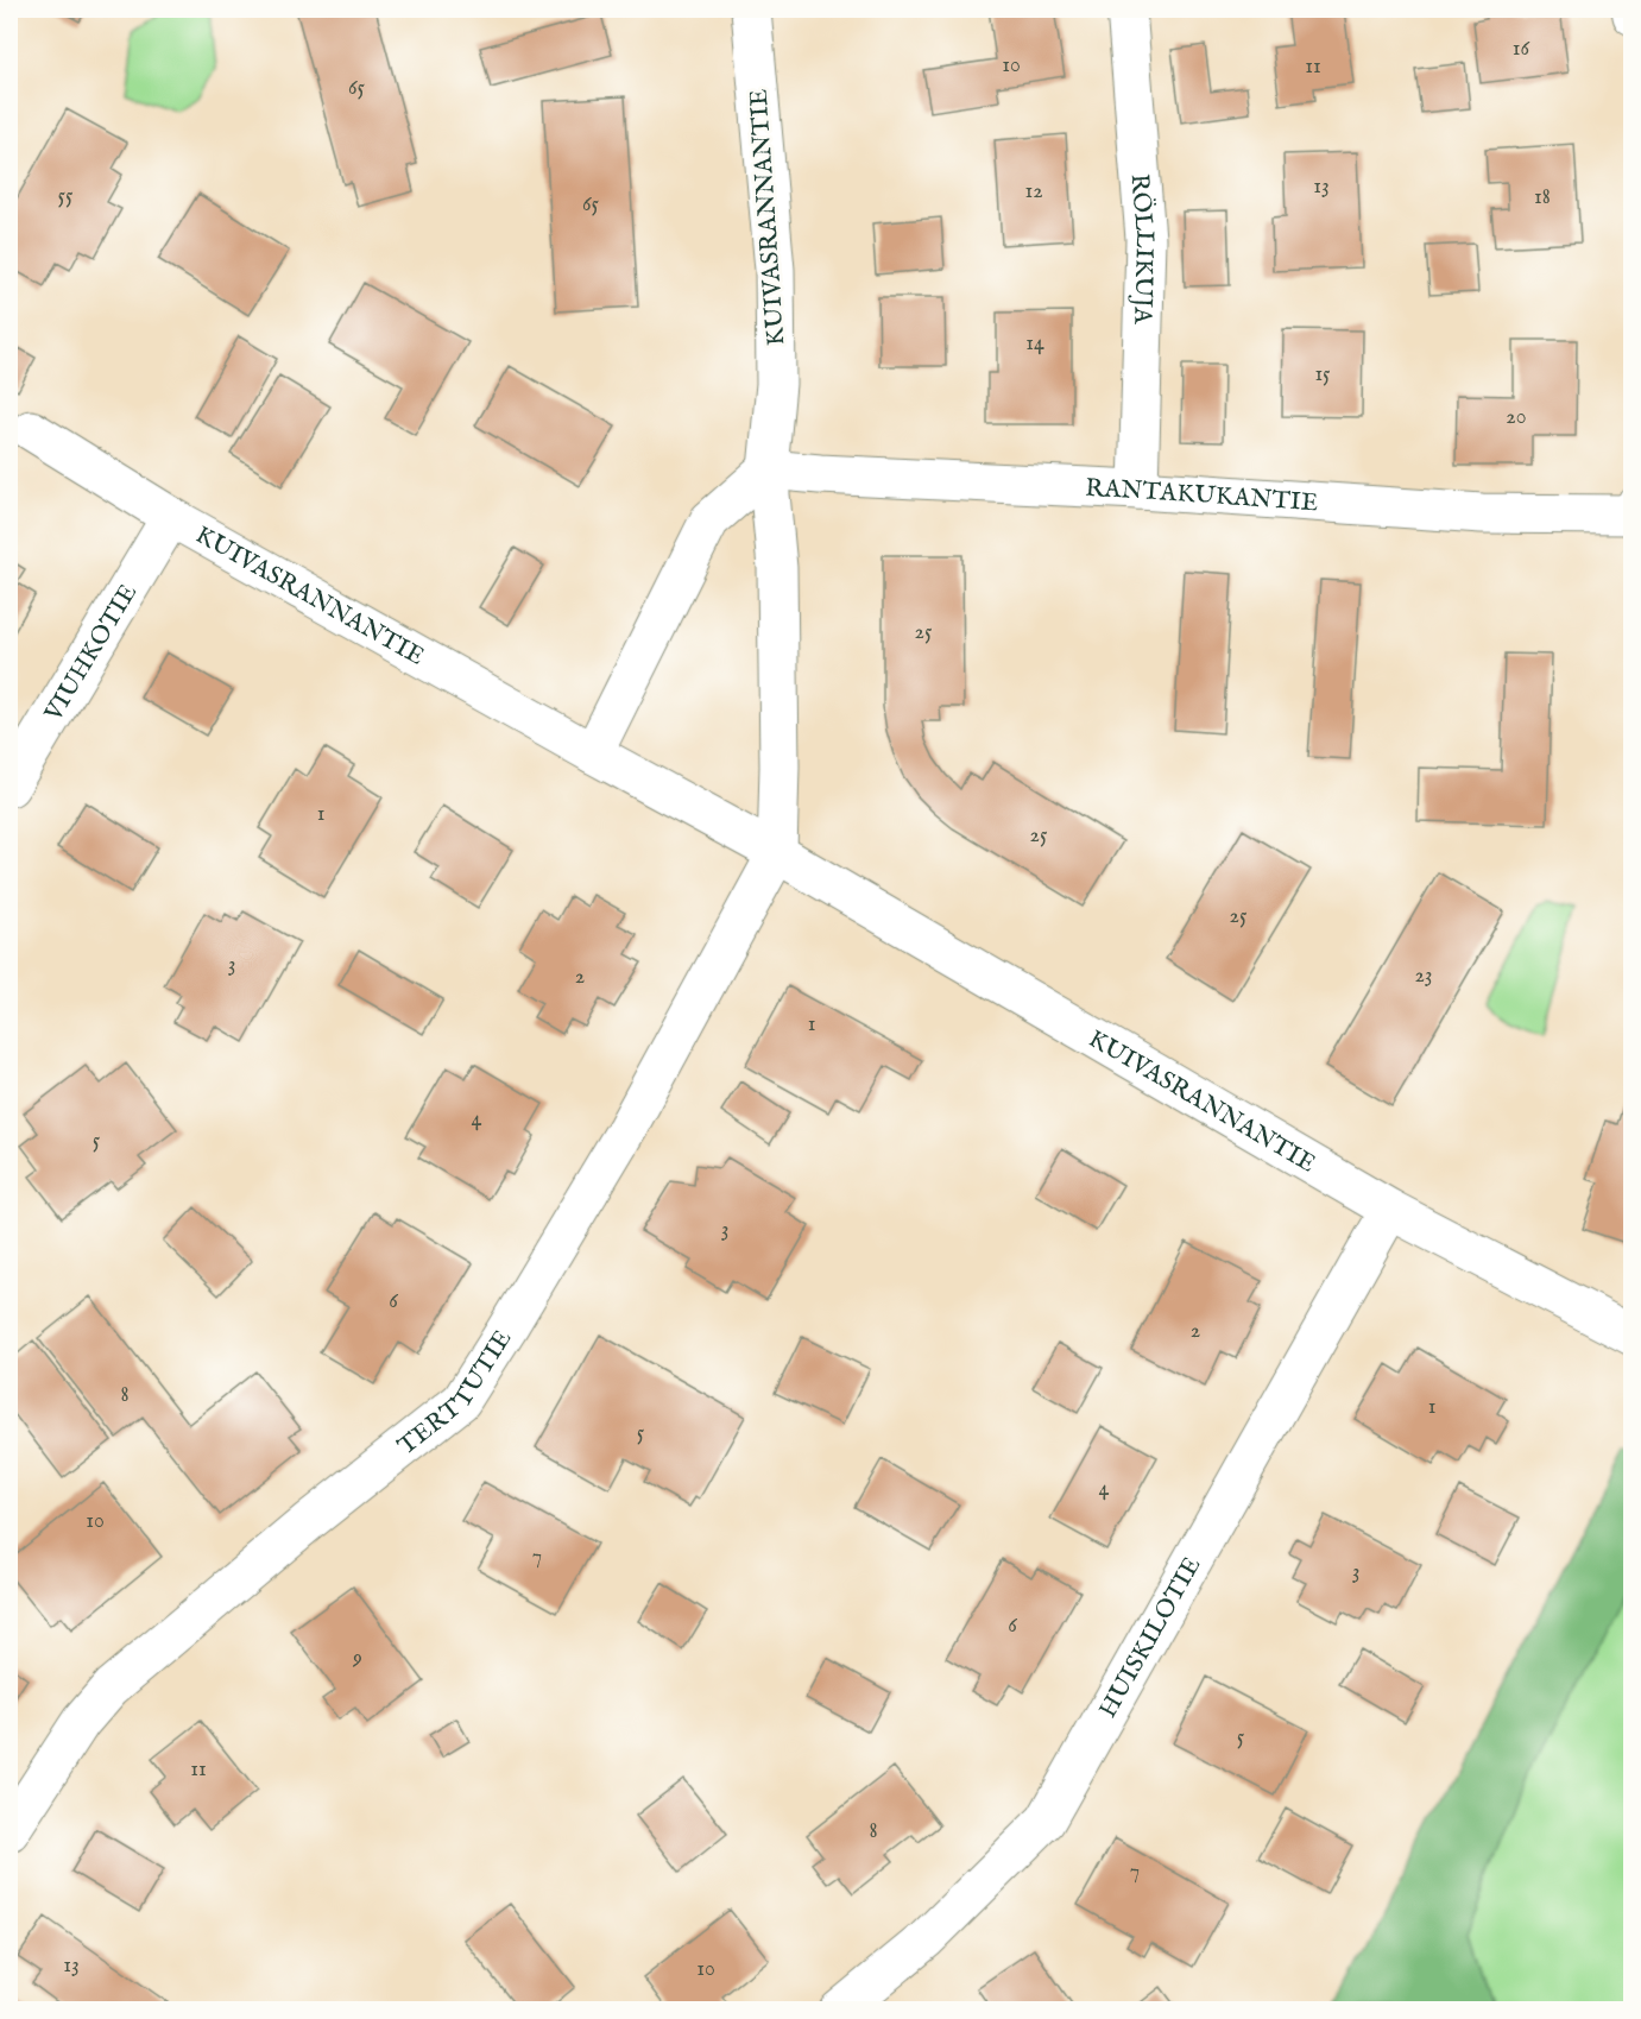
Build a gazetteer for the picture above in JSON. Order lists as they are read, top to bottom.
{
  "streets": {
    "street": [
      "KUIVASRANNANTIE",
      "RÖLLIKUJA",
      "RANTAKUKANTIE",
      "VIUHKOTIE",
      "TERTTUTIE",
      "HUISKILOTIE"
    ]
  },
  "crossings": [
    ["KUIVASRANNANTIE", "RANTAKUKANTIE"],
    ["KUIVASRANNANTIE", "VIUHKOTIE"],
    ["KUIVASRANNANTIE", "TERTTUTIE"],
    ["KUIVASRANNANTIE", "HUISKILOTIE"],
    ["RÖLLIKUJA", "RANTAKUKANTIE"]
  ],
  "house_numbers": [
    "16",
    "10",
    "11",
    "65",
    "13",
    "12",
    "55",
    "18",
    "65",
    "14",
    "15",
    "20",
    "25",
    "1",
    "25",
    "25",
    "3",
    "23",
    "2",
    "1",
    "4",
    "5",
    "3",
    "6",
    "2",
    "8",
    "1",
    "5",
    "4",
    "10",
    "7",
    "3",
    "6",
    "9",
    "5",
    "11",
    "8",
    "7",
    "13",
    "10"
  ]
}
